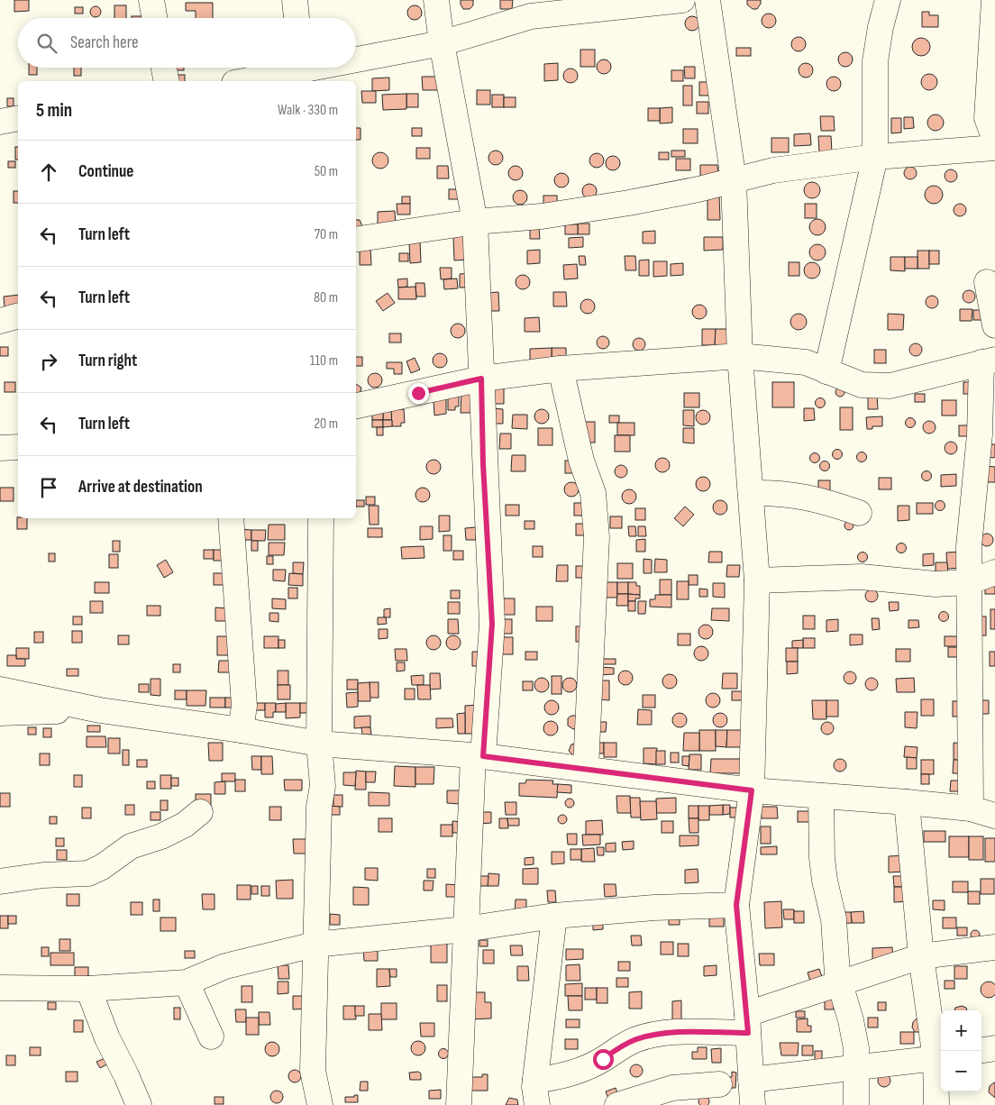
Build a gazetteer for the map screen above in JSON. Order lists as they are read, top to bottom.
{
  "page": {
    "search": "Search here",
    "heading": ["5 min", "Walk · 330 m"],
    "list": [
      ["Continue", "50 m"],
      ["Turn left", "70 m"],
      ["Turn left", "80 m"],
      ["Turn right", "110 m"],
      ["Turn left", "20 m"],
      "Arrive at destination"
    ],
    "map_buttons": ["+", "−"]
  }
}
